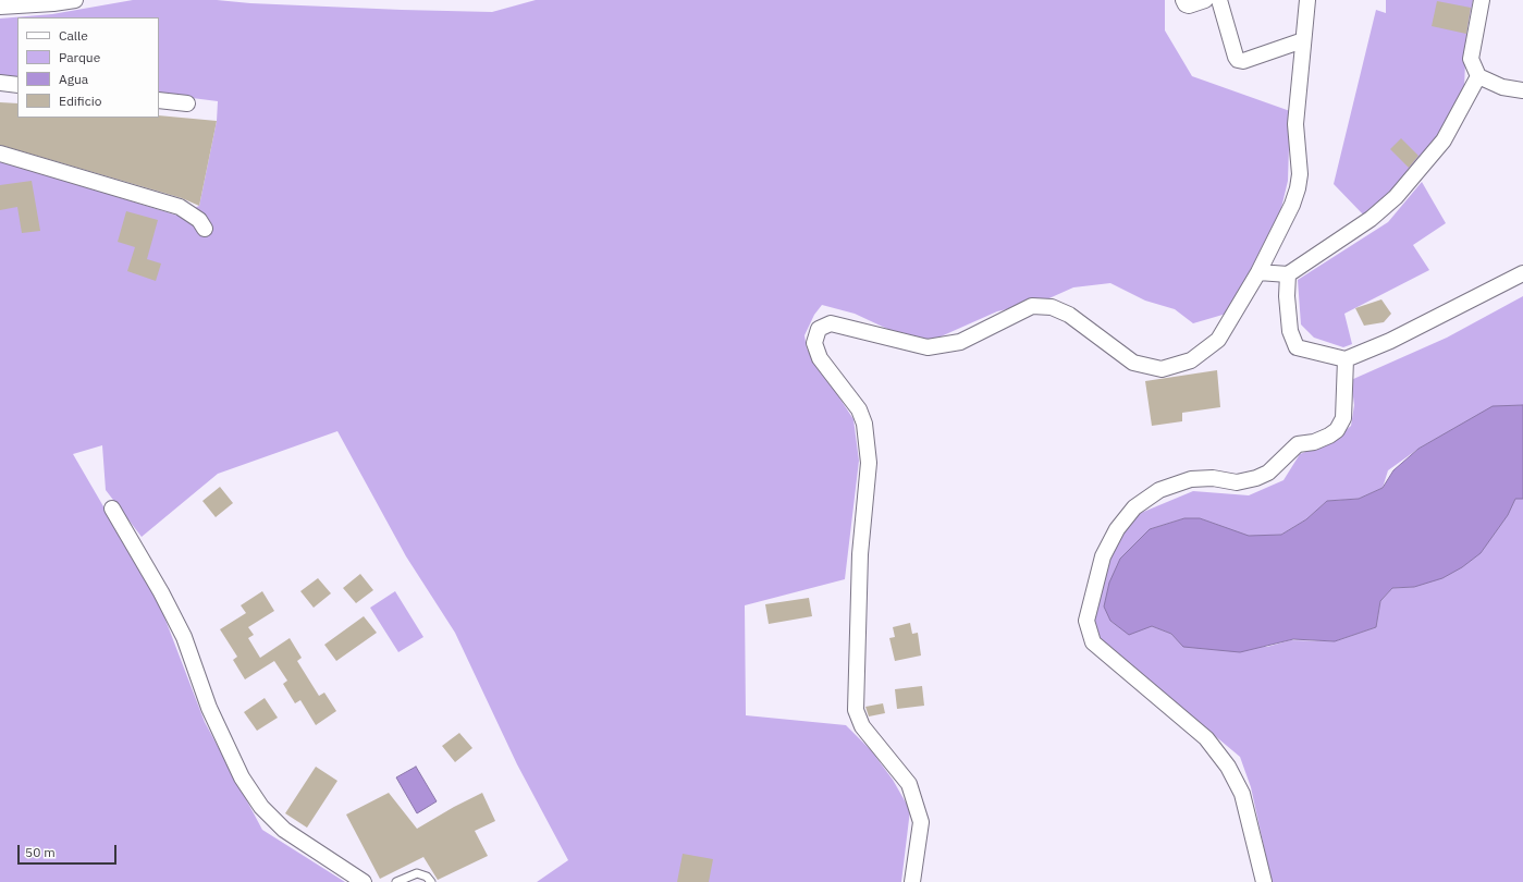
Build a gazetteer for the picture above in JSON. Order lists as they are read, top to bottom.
{
  "legend": [
    "Calle",
    "Parque",
    "Agua",
    "Edificio"
  ],
  "scale_bar": "50 m"
}
